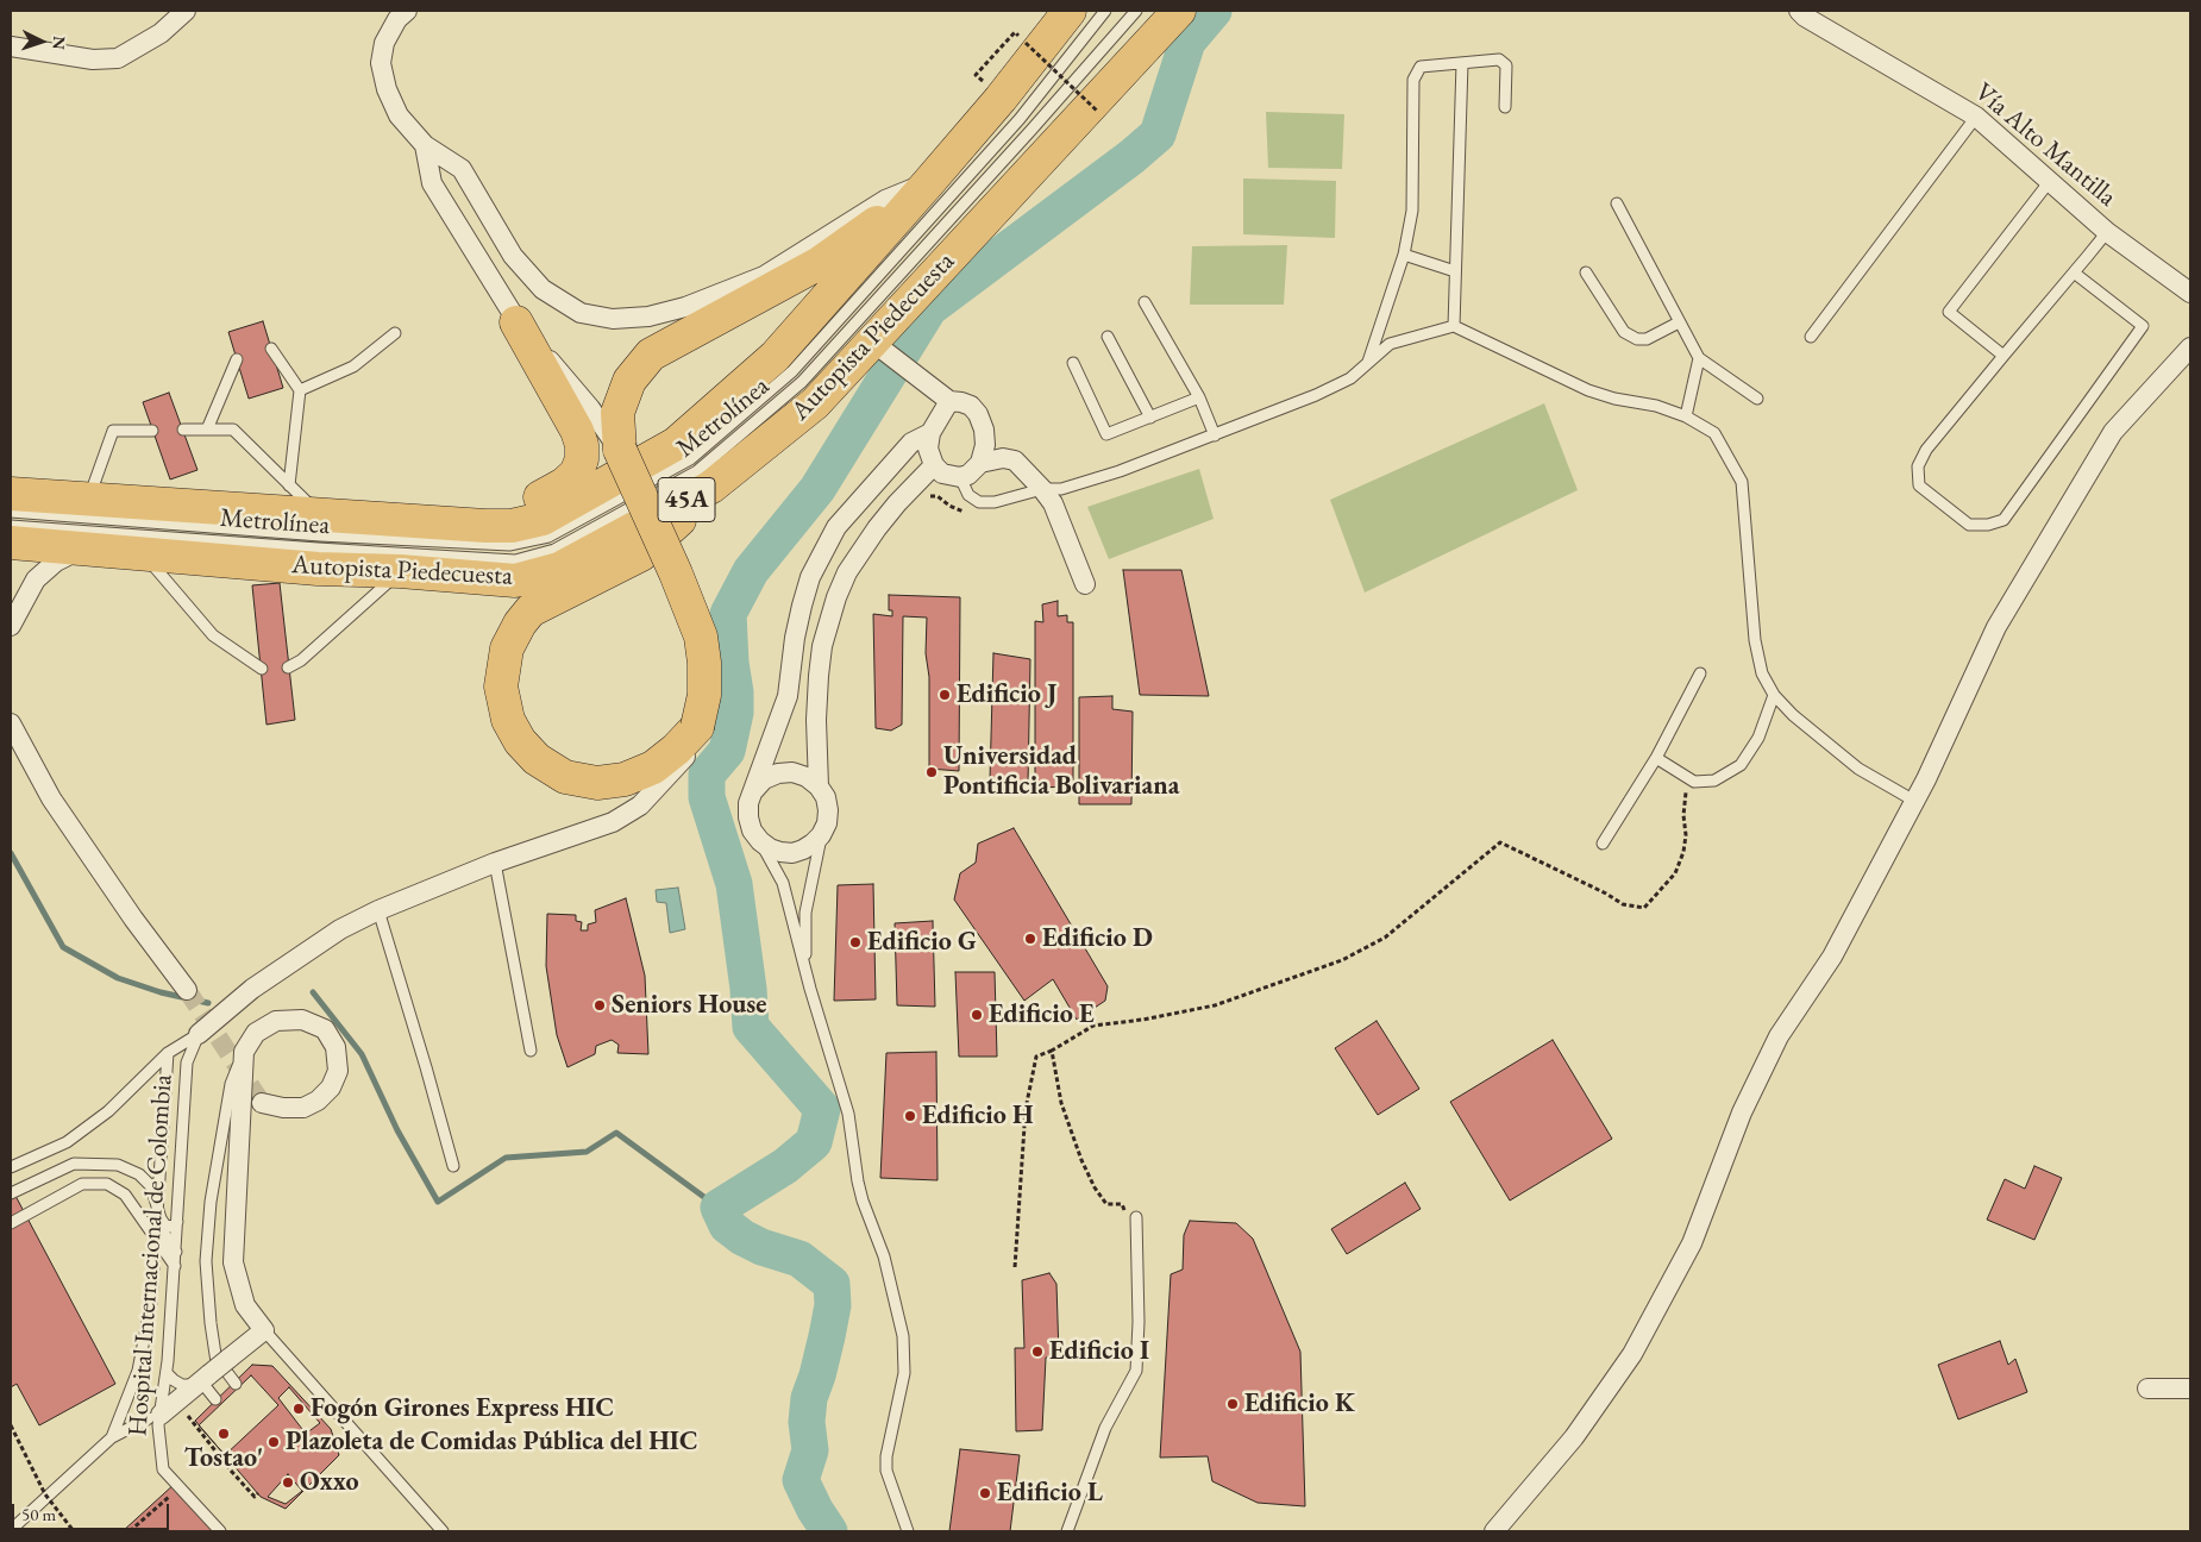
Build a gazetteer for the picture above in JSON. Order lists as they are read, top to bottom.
{
  "streets": {
    "highway": ["Autopista Piedecuesta", "45A"],
    "street": ["Vía Alto Mantilla"],
    "lane": ["Metrolínea", "Hospital Internacional de Colombia"]
  },
  "places": [
    "Edificio J",
    "Universidad Pontificia Bolivariana",
    "Edificio D",
    "Edificio G",
    "Seniors House",
    "Edificio E",
    "Edificio H",
    "Edificio I",
    "Edificio K",
    "Fogón Girones Express HIC",
    "Tostao'",
    "Plazoleta de Comidas Pública del HIC",
    "Oxxo",
    "Edificio L"
  ],
  "scale_bar": "50 m",
  "north": "right"
}
